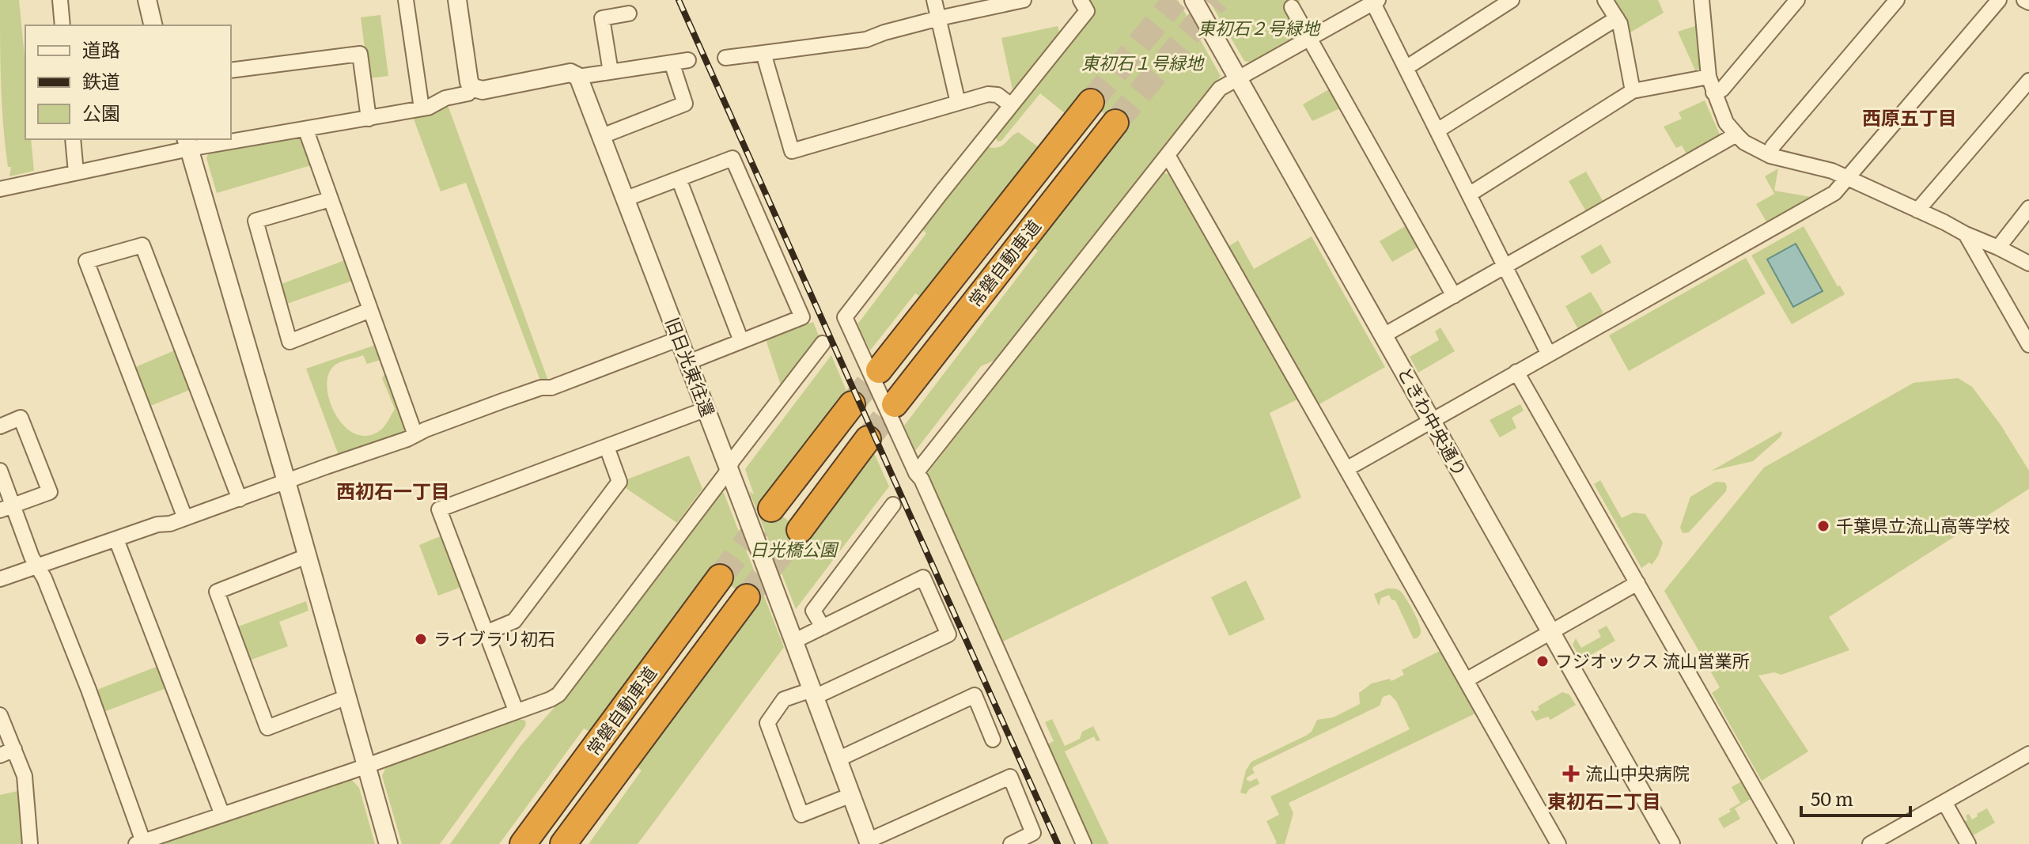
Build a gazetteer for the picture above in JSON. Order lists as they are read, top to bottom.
{
  "streets": {
    "highway": ["常磐自動車道"],
    "street": ["旧日光東往還", "ときわ中央通り"]
  },
  "districts": ["西原五丁目", "西初石一丁目", "東初石二丁目"],
  "parks": ["東初石２号緑地", "東初石１号緑地", "日光橋公園"],
  "places": {
    "other": ["千葉県立流山高等学校", "ライブラリ初石", "フジオックス 流山営業所"],
    "health": ["流山中央病院"]
  },
  "legend": ["道路", "鉄道", "公園"],
  "scale_bar": "50 m"
}
